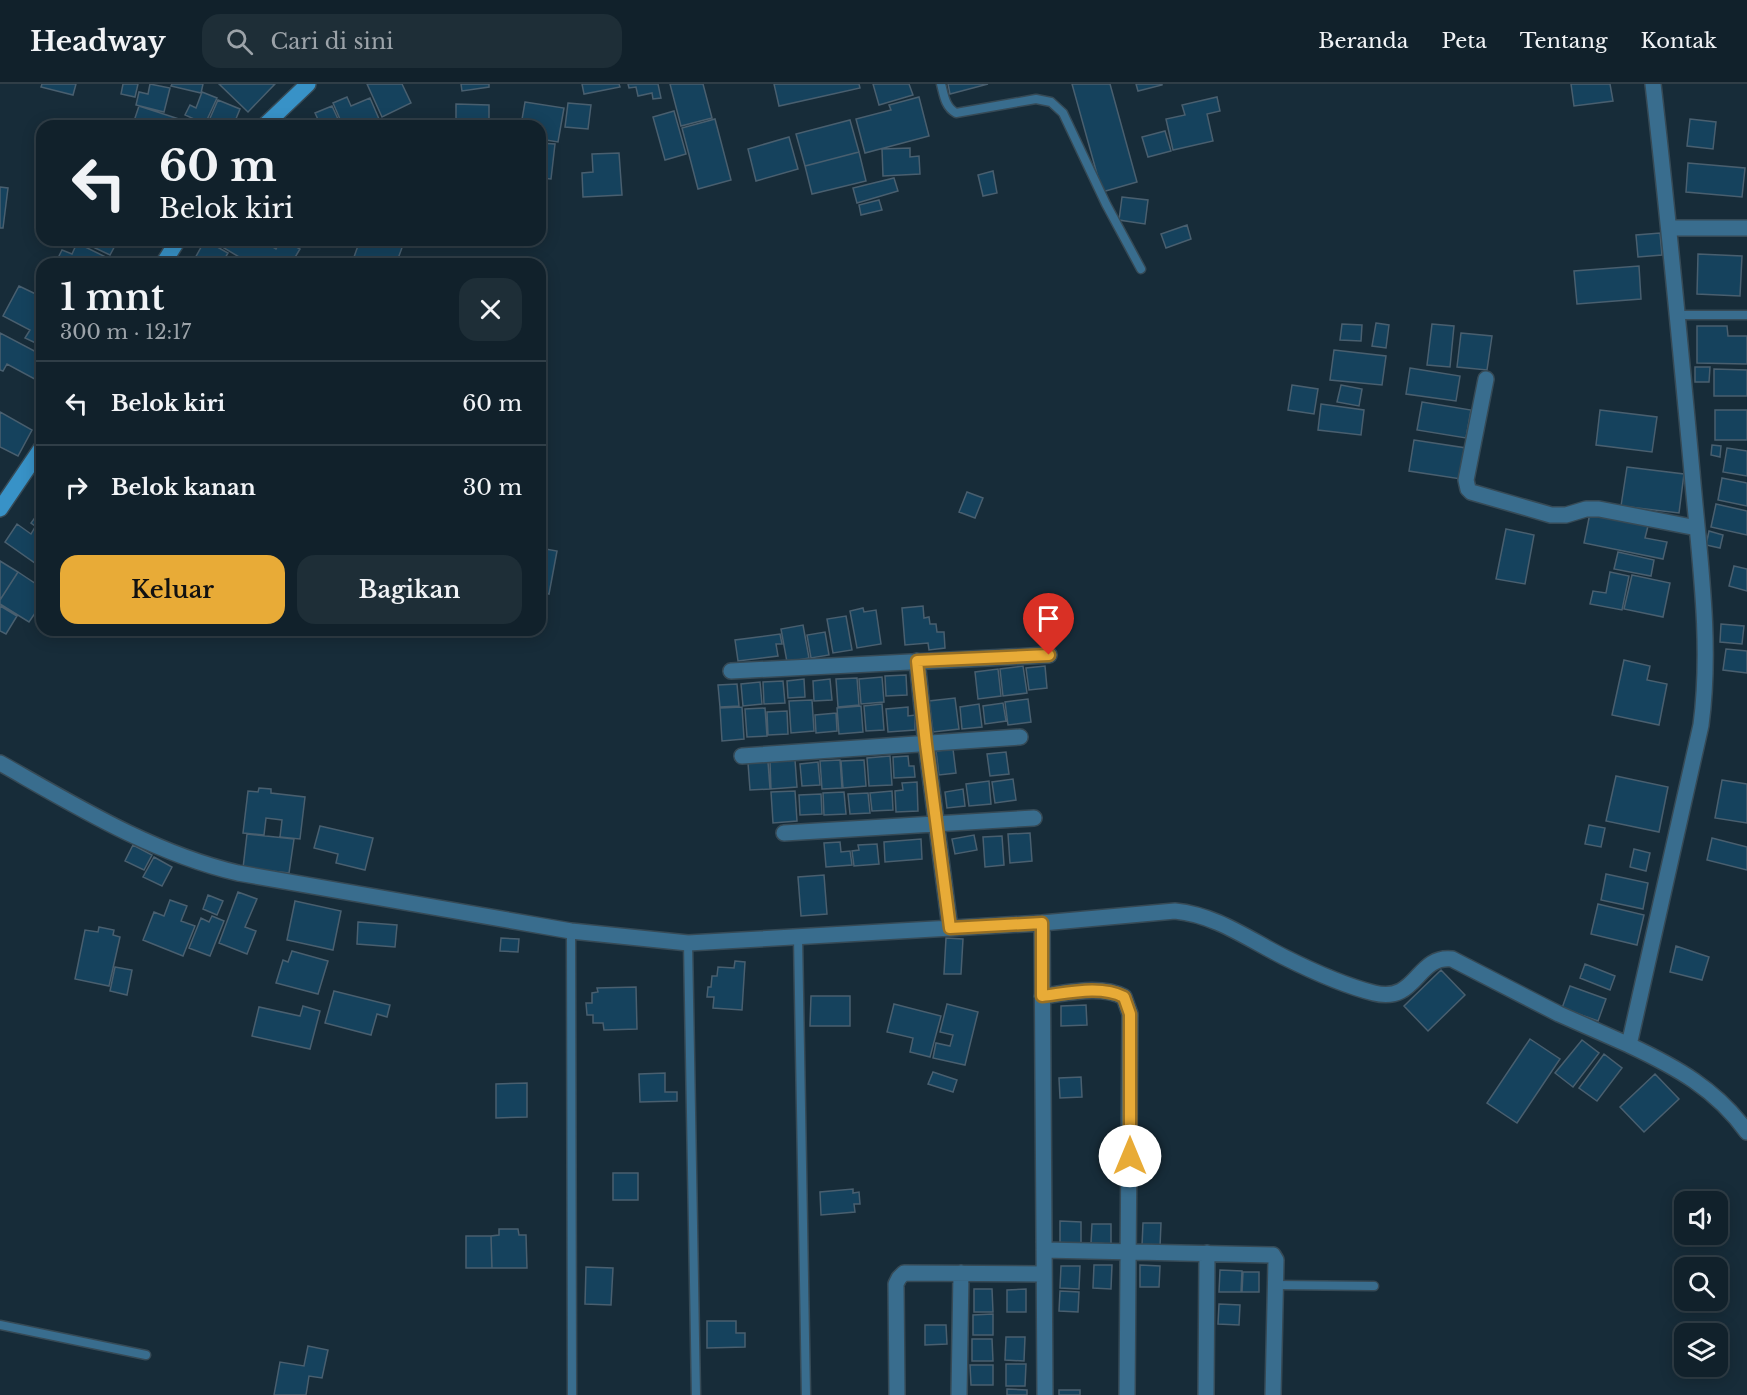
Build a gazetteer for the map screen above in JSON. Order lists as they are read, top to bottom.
{
  "page": {
    "header": "Headway",
    "search": "Cari di sini",
    "nav": [
      "Beranda",
      "Peta",
      "Tentang",
      "Kontak"
    ],
    "turn": ["60 m", "Belok kiri"],
    "heading": ["1 mnt", "300 m · 12:17"],
    "list": [
      {
        "name": "Belok kiri",
        "value": "60 m"
      },
      {
        "name": "Belok kanan",
        "value": "30 m"
      }
    ],
    "buttons": ["Keluar", "Bagikan"]
  }
}
